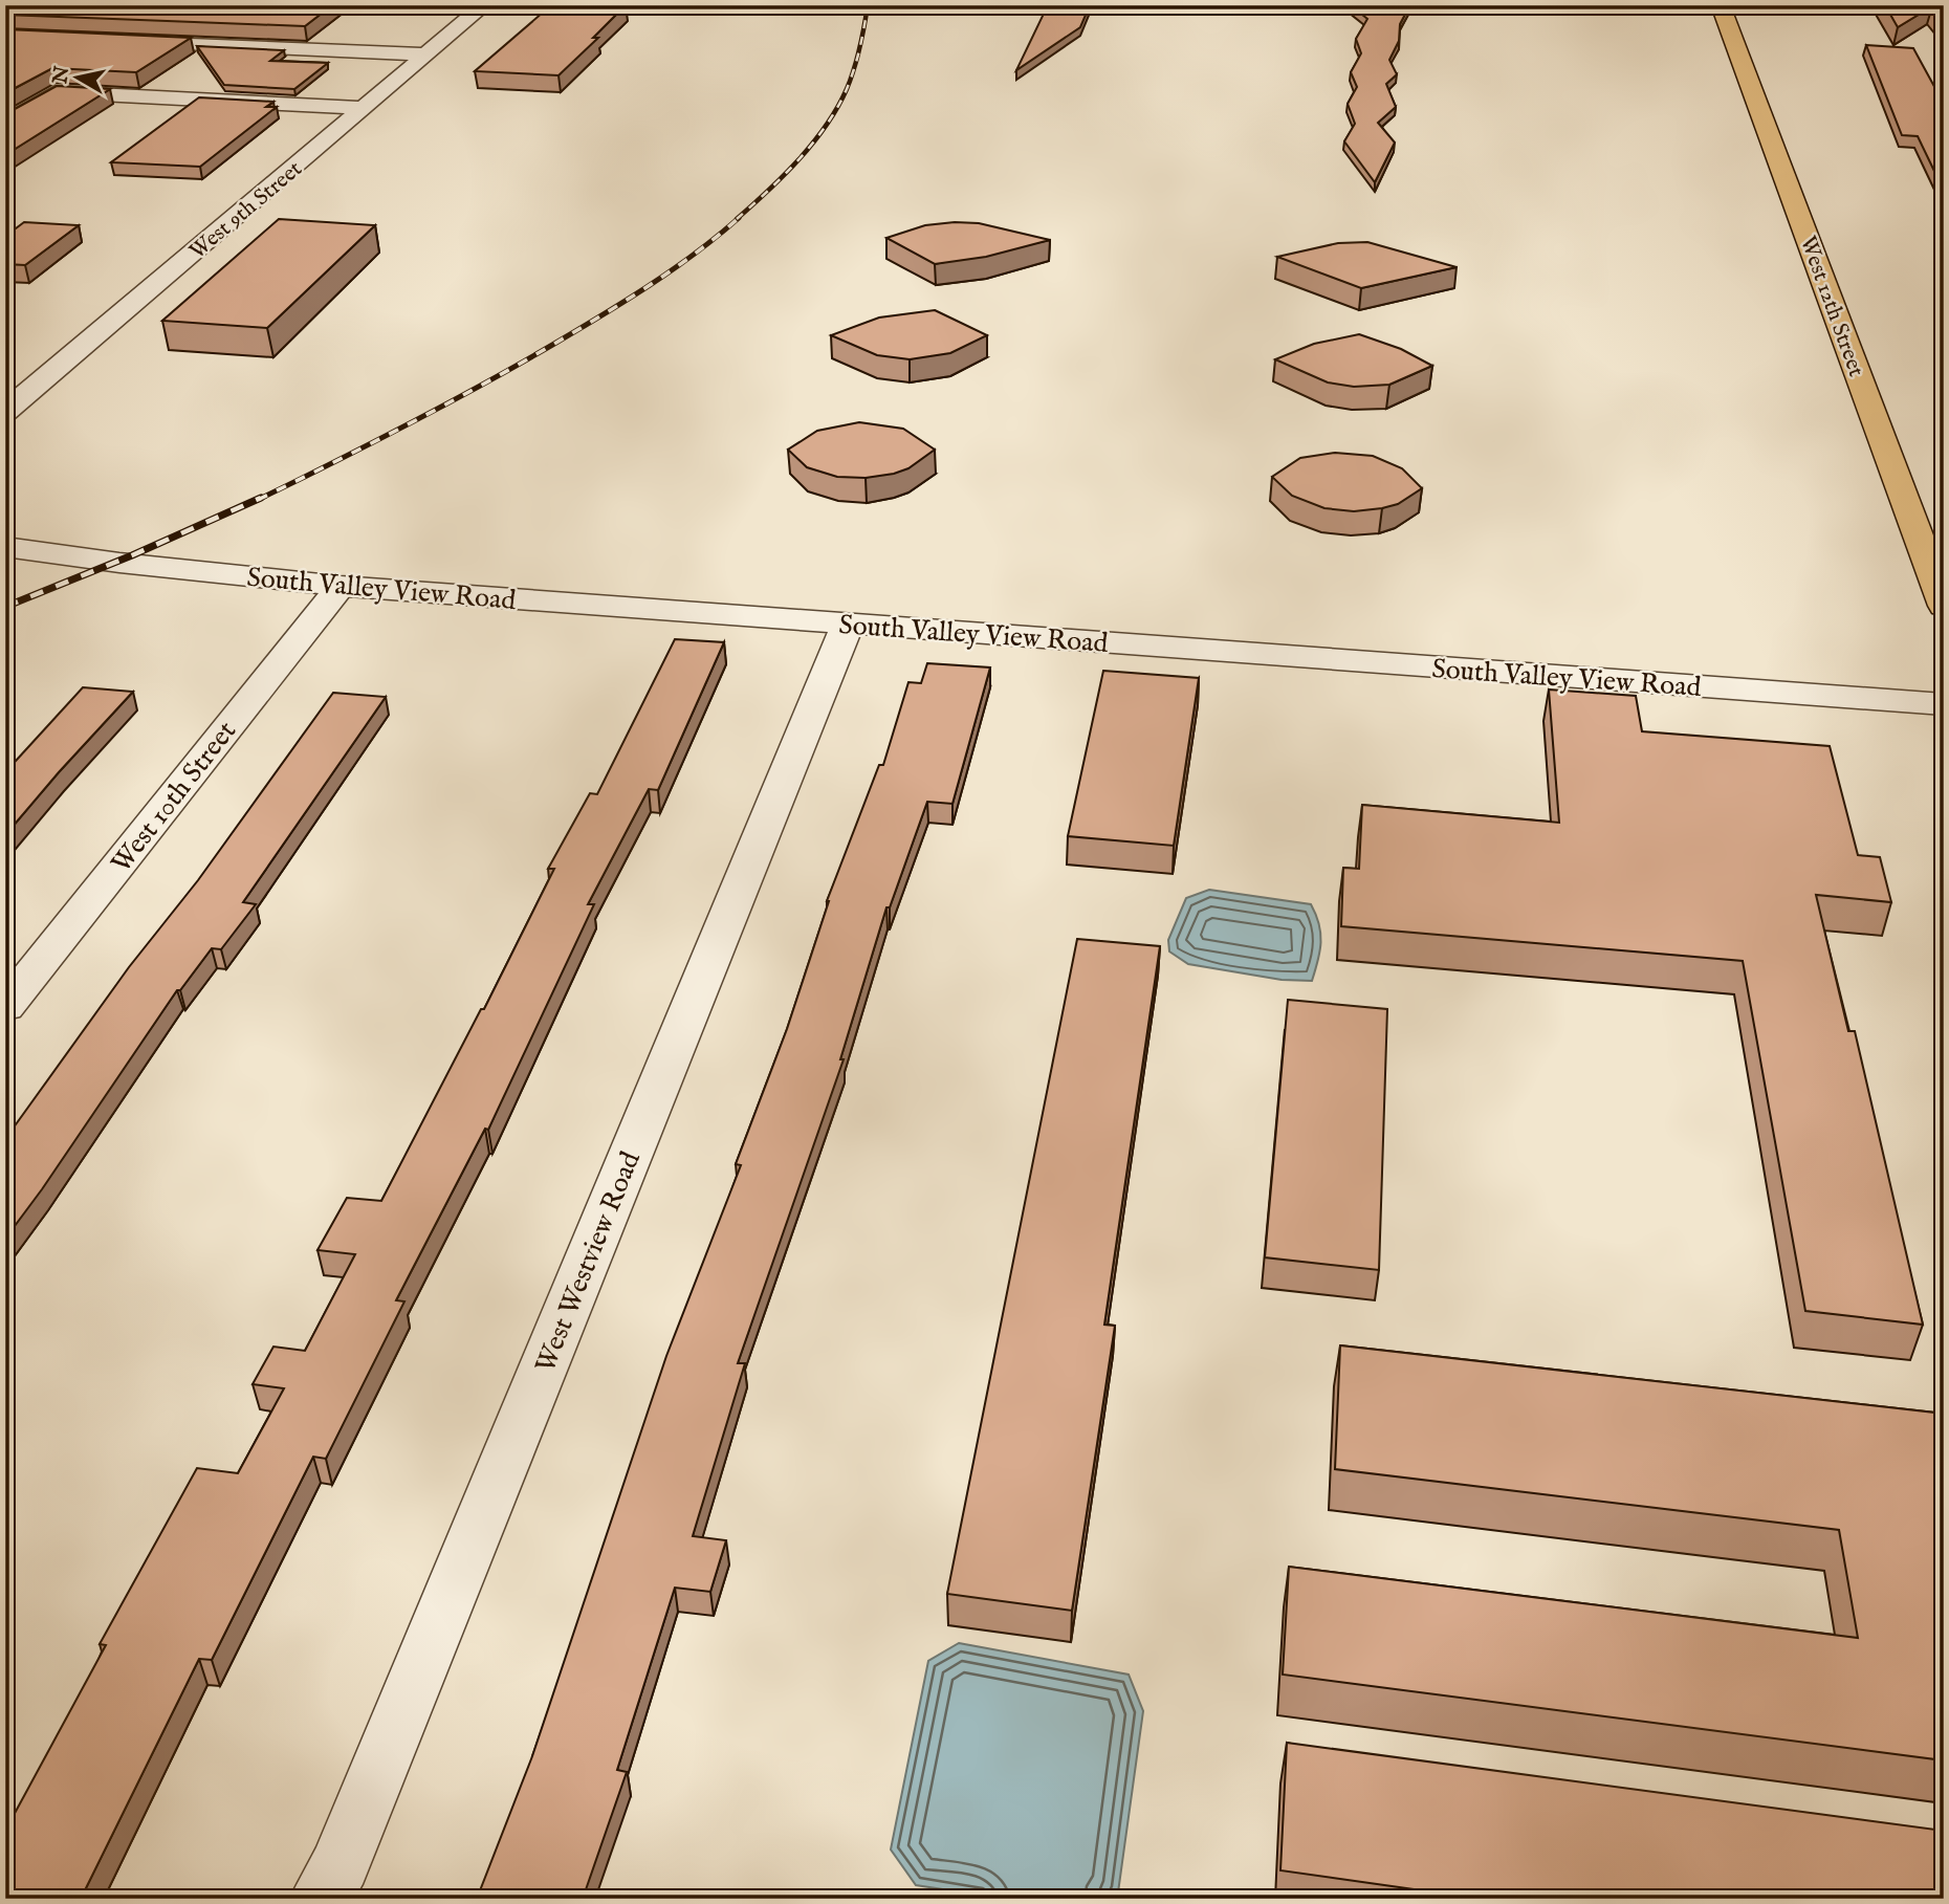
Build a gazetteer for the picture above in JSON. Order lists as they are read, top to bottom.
{
  "streets": {
    "main road": ["West 12th Street"],
    "street": [
      "West 9th Street",
      "South Valley View Road",
      "West 10th Street",
      "West Westview Road"
    ]
  },
  "crossings": [
    ["South Valley View Road", "West 10th Street"],
    ["South Valley View Road", "West Westview Road"]
  ],
  "north": "left"
}
